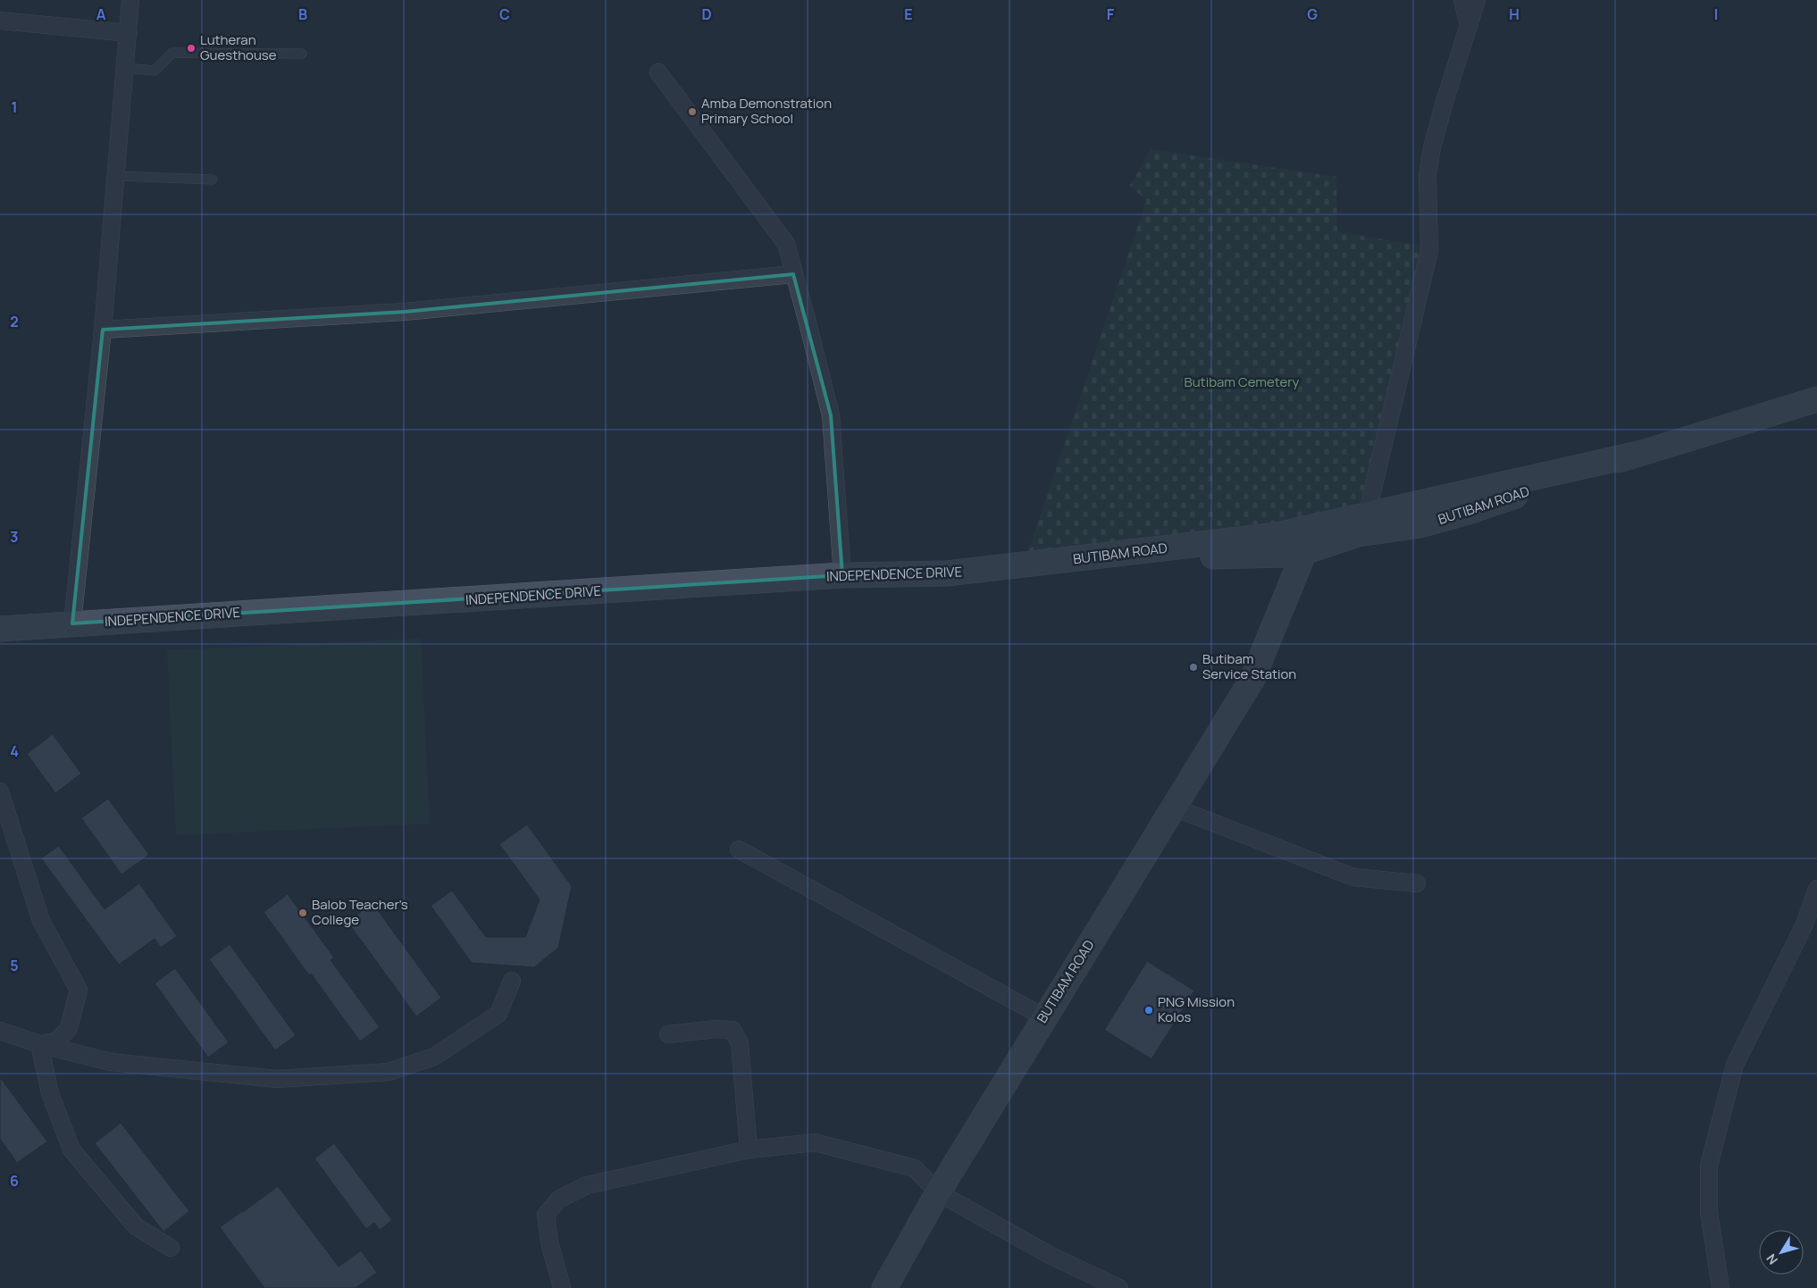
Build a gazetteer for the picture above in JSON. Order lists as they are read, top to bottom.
{
  "streets": {
    "main road": ["BUTIBAM ROAD", "INDEPENDENCE DRIVE"]
  },
  "crossings": [
    ["BUTIBAM ROAD", "INDEPENDENCE DRIVE"]
  ],
  "parks": ["Butibam Cemetery"],
  "places": [
    "Lutheran Guesthouse",
    "Amba Demonstration Primary School",
    "Butibam Service Station",
    "Balob Teacher's College",
    "PNG Mission Kolos"
  ],
  "north": "bottom left",
  "grid": {
    "columns": [
      "A",
      "B",
      "C",
      "D",
      "E",
      "F",
      "G",
      "H",
      "I"
    ],
    "rows": [
      "1",
      "2",
      "3",
      "4",
      "5",
      "6"
    ]
  }
}
